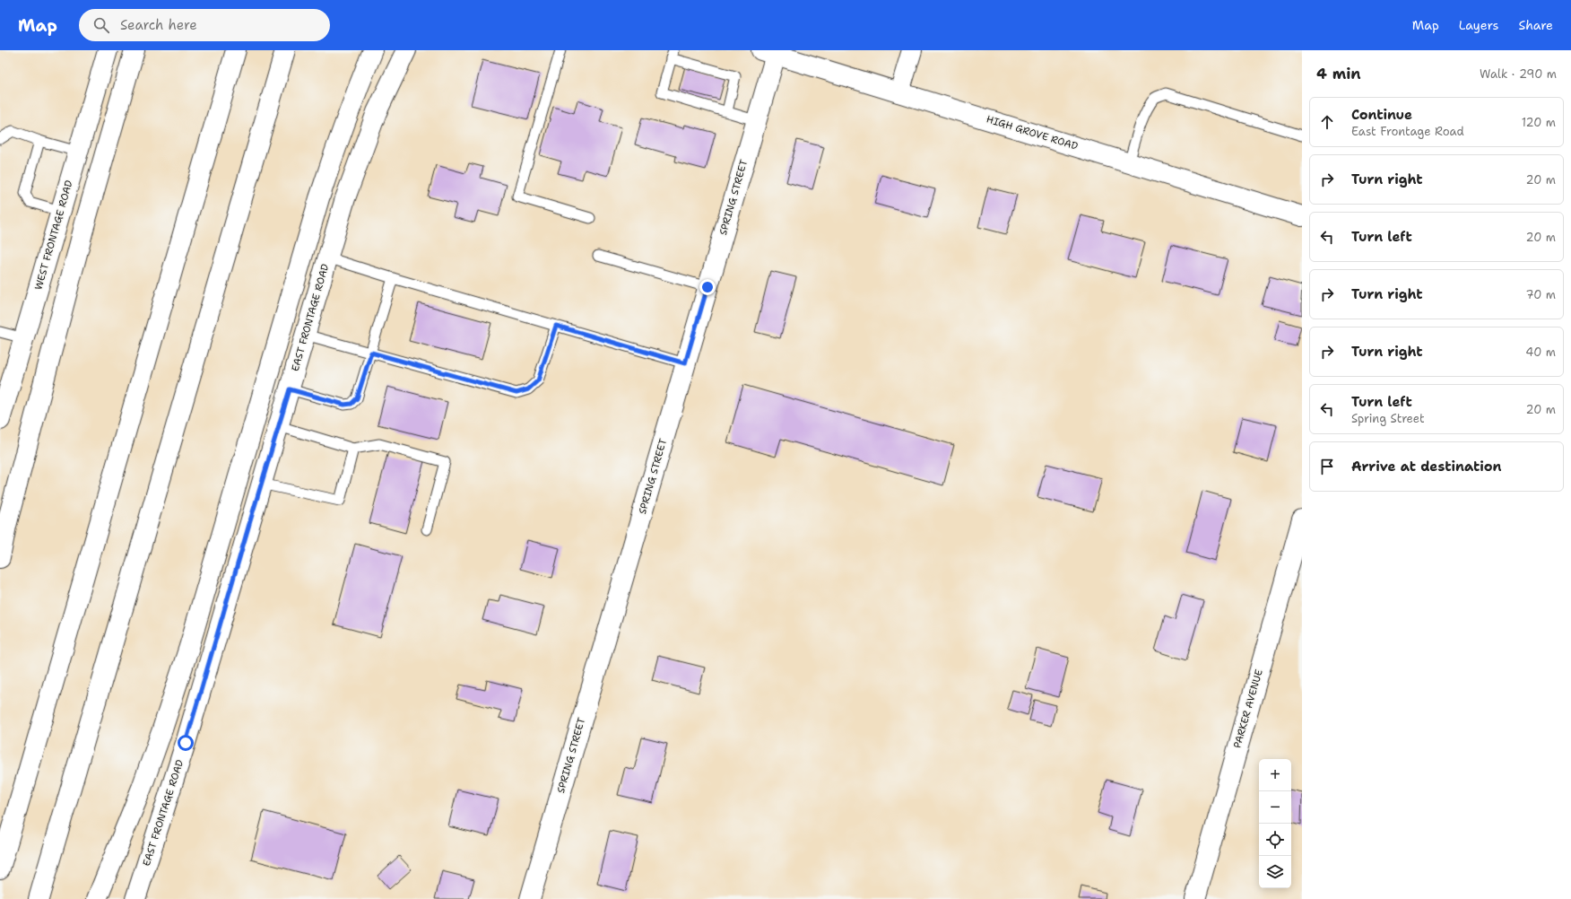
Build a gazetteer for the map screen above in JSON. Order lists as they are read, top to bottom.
{
  "streets": {
    "main road": [
      "HIGH GROVE ROAD",
      "SPRING STREET",
      "WEST FRONTAGE ROAD",
      "EAST FRONTAGE ROAD",
      "PARKER AVENUE"
    ]
  },
  "crossings": [
    ["HIGH GROVE ROAD", "SPRING STREET"]
  ],
  "page": {
    "header": "Map",
    "search": "Search here",
    "nav": ["Map", "Layers", "Share"],
    "heading": ["4 min", "Walk · 290 m"],
    "list": [
      ["Continue", "East Frontage Road", "120 m"],
      ["Turn right", "20 m"],
      ["Turn left", "20 m"],
      ["Turn right", "70 m"],
      ["Turn right", "40 m"],
      ["Turn left", "Spring Street", "20 m"],
      "Arrive at destination"
    ],
    "map_buttons": ["+", "−"]
  }
}
